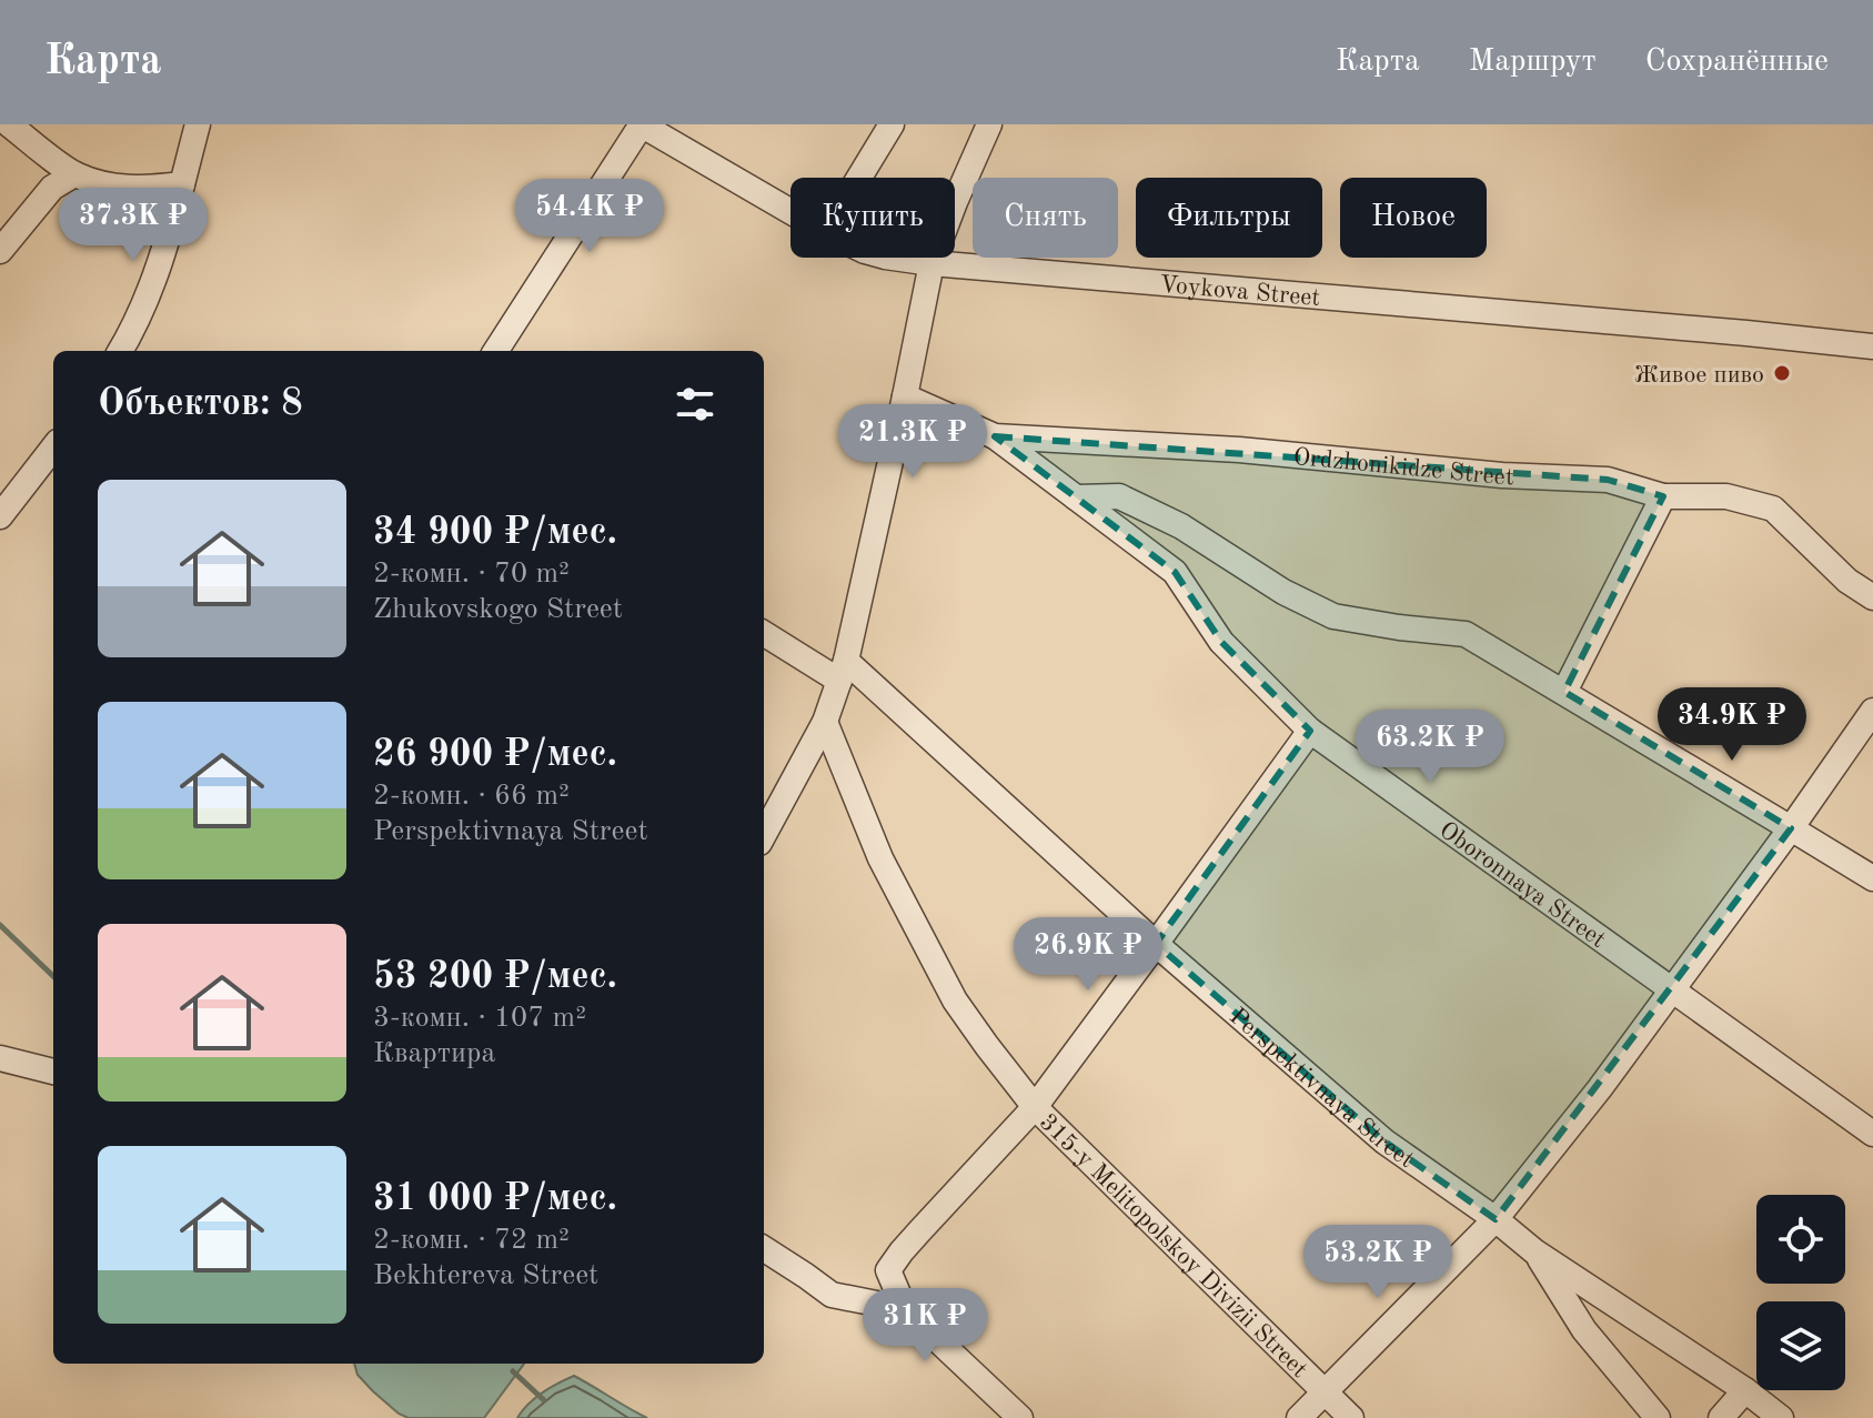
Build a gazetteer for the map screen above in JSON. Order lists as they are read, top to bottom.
{
  "streets": {
    "street": [
      "Voykova Street",
      "Ordzhonikidze Street",
      "Oboronnaya Street",
      "Perspektivnaya Street",
      "315-y Melitopolskoy Divizii Street"
    ]
  },
  "crossings": [
    ["Ordzhonikidze Street", "Oboronnaya Street"]
  ],
  "places": ["Живое пиво"],
  "page": {
    "header": "Карта",
    "nav": ["Карта", "Маршрут", "Сохранённые"],
    "chip": [
      "Купить",
      "Снять",
      "Фильтры",
      "Новое"
    ],
    "price": [
      "54.4K ₽",
      "37.3K ₽",
      "21.3K ₽",
      "34.9K ₽",
      "63.2K ₽",
      "26.9K ₽",
      "53.2K ₽",
      "31K ₽"
    ],
    "heading": "Объектов: 8",
    "list": [
      {
        "name": "34 900 ₽/мес.",
        "note": "2-комн. · 70 m² · Zhukovskogo Street"
      },
      {
        "name": "26 900 ₽/мес.",
        "note": "2-комн. · 66 m² · Perspektivnaya Street"
      },
      {
        "name": "53 200 ₽/мес.",
        "note": "3-комн. · 107 m² · Квартира"
      },
      {
        "name": "31 000 ₽/мес.",
        "note": "2-комн. · 72 m² · Bekhtereva Street"
      }
    ]
  }
}
